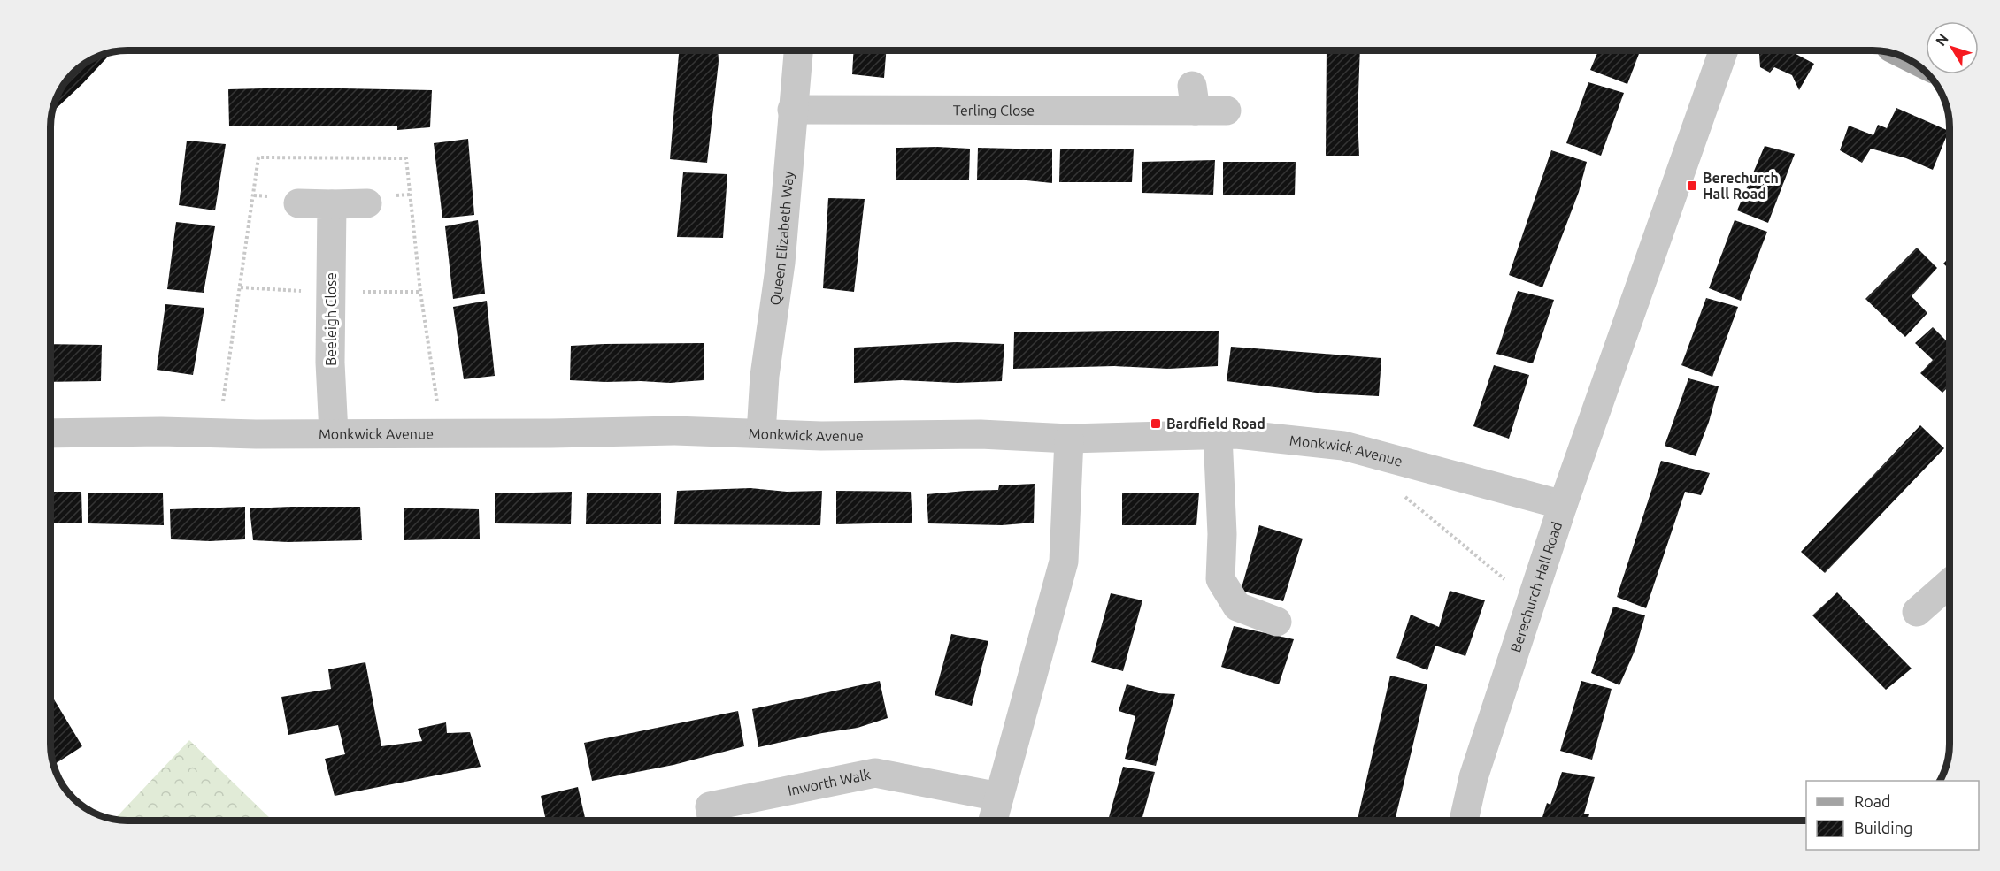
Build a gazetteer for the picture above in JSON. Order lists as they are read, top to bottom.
{
  "streets": {
    "street": [
      "Terling Close",
      "Queen Elizabeth Way",
      "Beeleigh Close",
      "Monkwick Avenue",
      "Berechurch Hall Road",
      "Inworth Walk"
    ]
  },
  "crossings": [
    ["Terling Close", "Queen Elizabeth Way"],
    ["Queen Elizabeth Way", "Monkwick Avenue"],
    ["Beeleigh Close", "Monkwick Avenue"],
    ["Monkwick Avenue", "Berechurch Hall Road"]
  ],
  "places": {
    "transit": ["Berechurch Hall Road", "Bardfield Road"]
  },
  "legend": ["Road", "Building"],
  "north": "top left"
}
